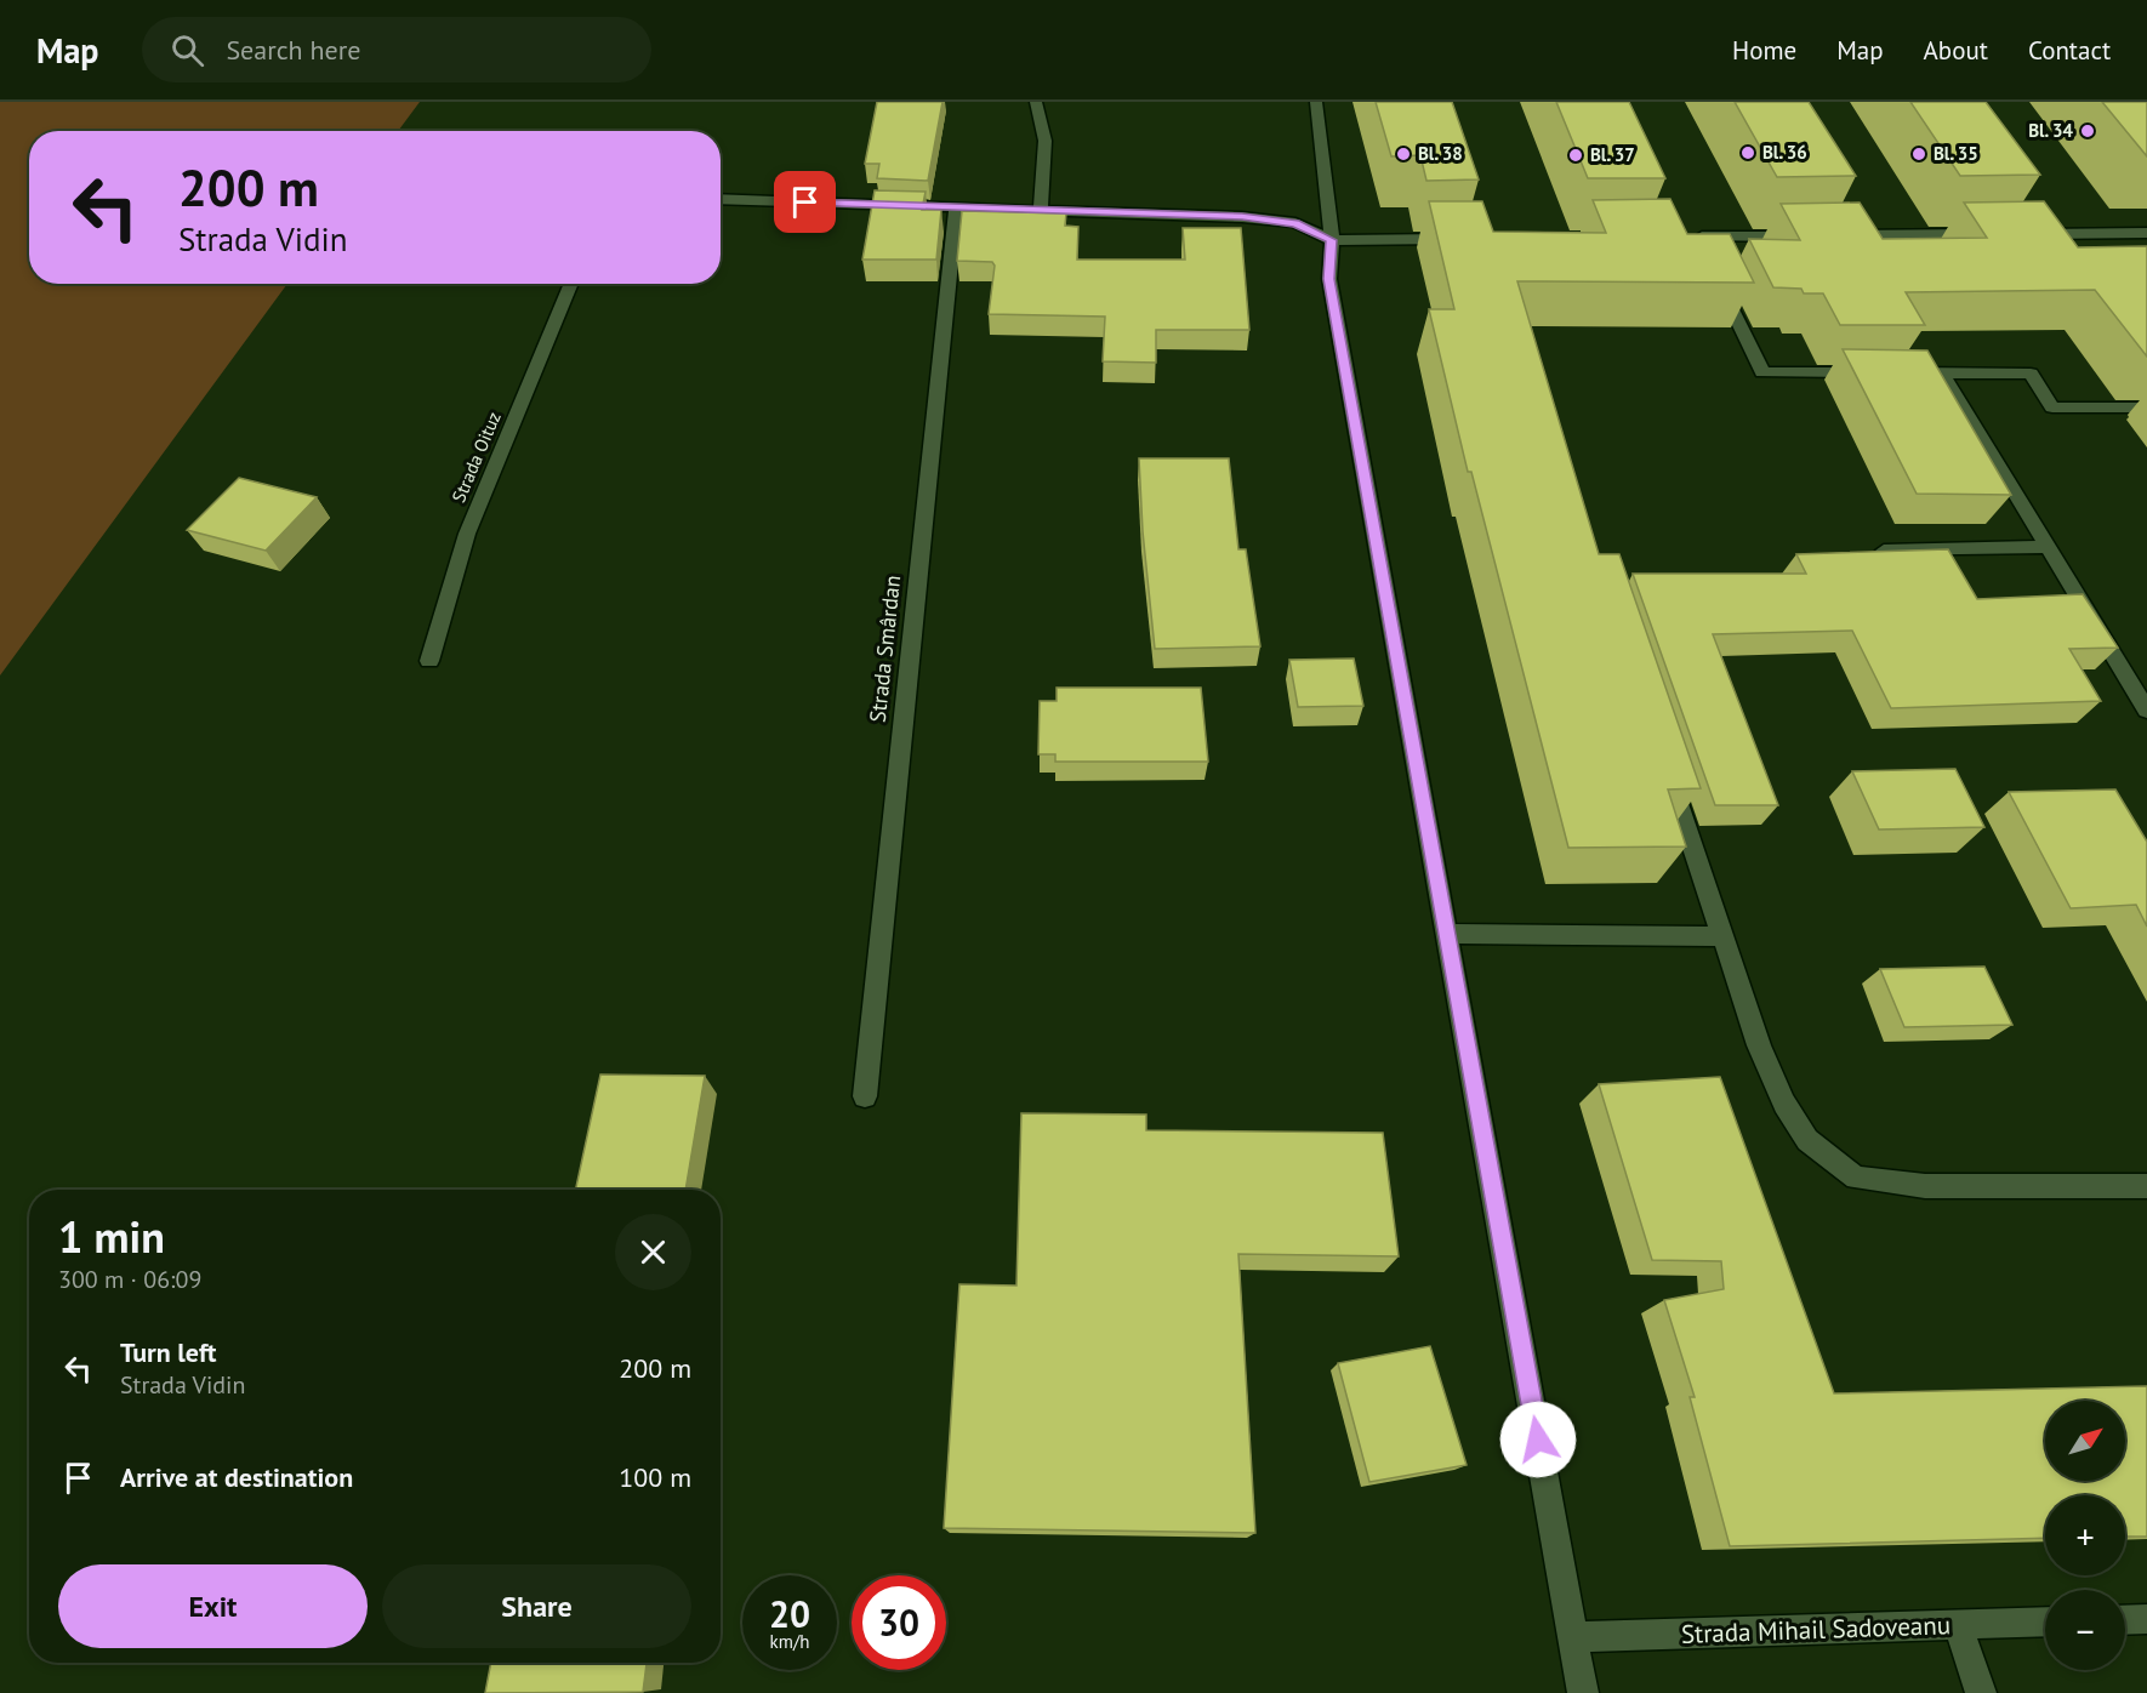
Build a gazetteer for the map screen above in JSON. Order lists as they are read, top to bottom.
{
  "streets": {
    "street": ["Strada Oituz", "Strada Smârdan", "Strada Mihail Sadoveanu"]
  },
  "places": [
    "Bl. 34",
    "Bl. 36",
    "Bl. 38",
    "Bl. 35",
    "Bl. 37"
  ],
  "north": "top right",
  "page": {
    "header": "Map",
    "search": "Search here",
    "nav": [
      "Home",
      "Map",
      "About",
      "Contact"
    ],
    "turn": ["200 m", "Strada Vidin"],
    "heading": ["1 min", "300 m · 06:09"],
    "list": [
      {
        "name": "Turn left",
        "note": "Strada Vidin",
        "value": "200 m"
      },
      {
        "name": "Arrive at destination",
        "value": "100 m"
      }
    ],
    "map_buttons": ["+", "−"],
    "buttons": ["Exit", "Share"],
    "speed": "20 km/h",
    "limit": "30"
  }
}
